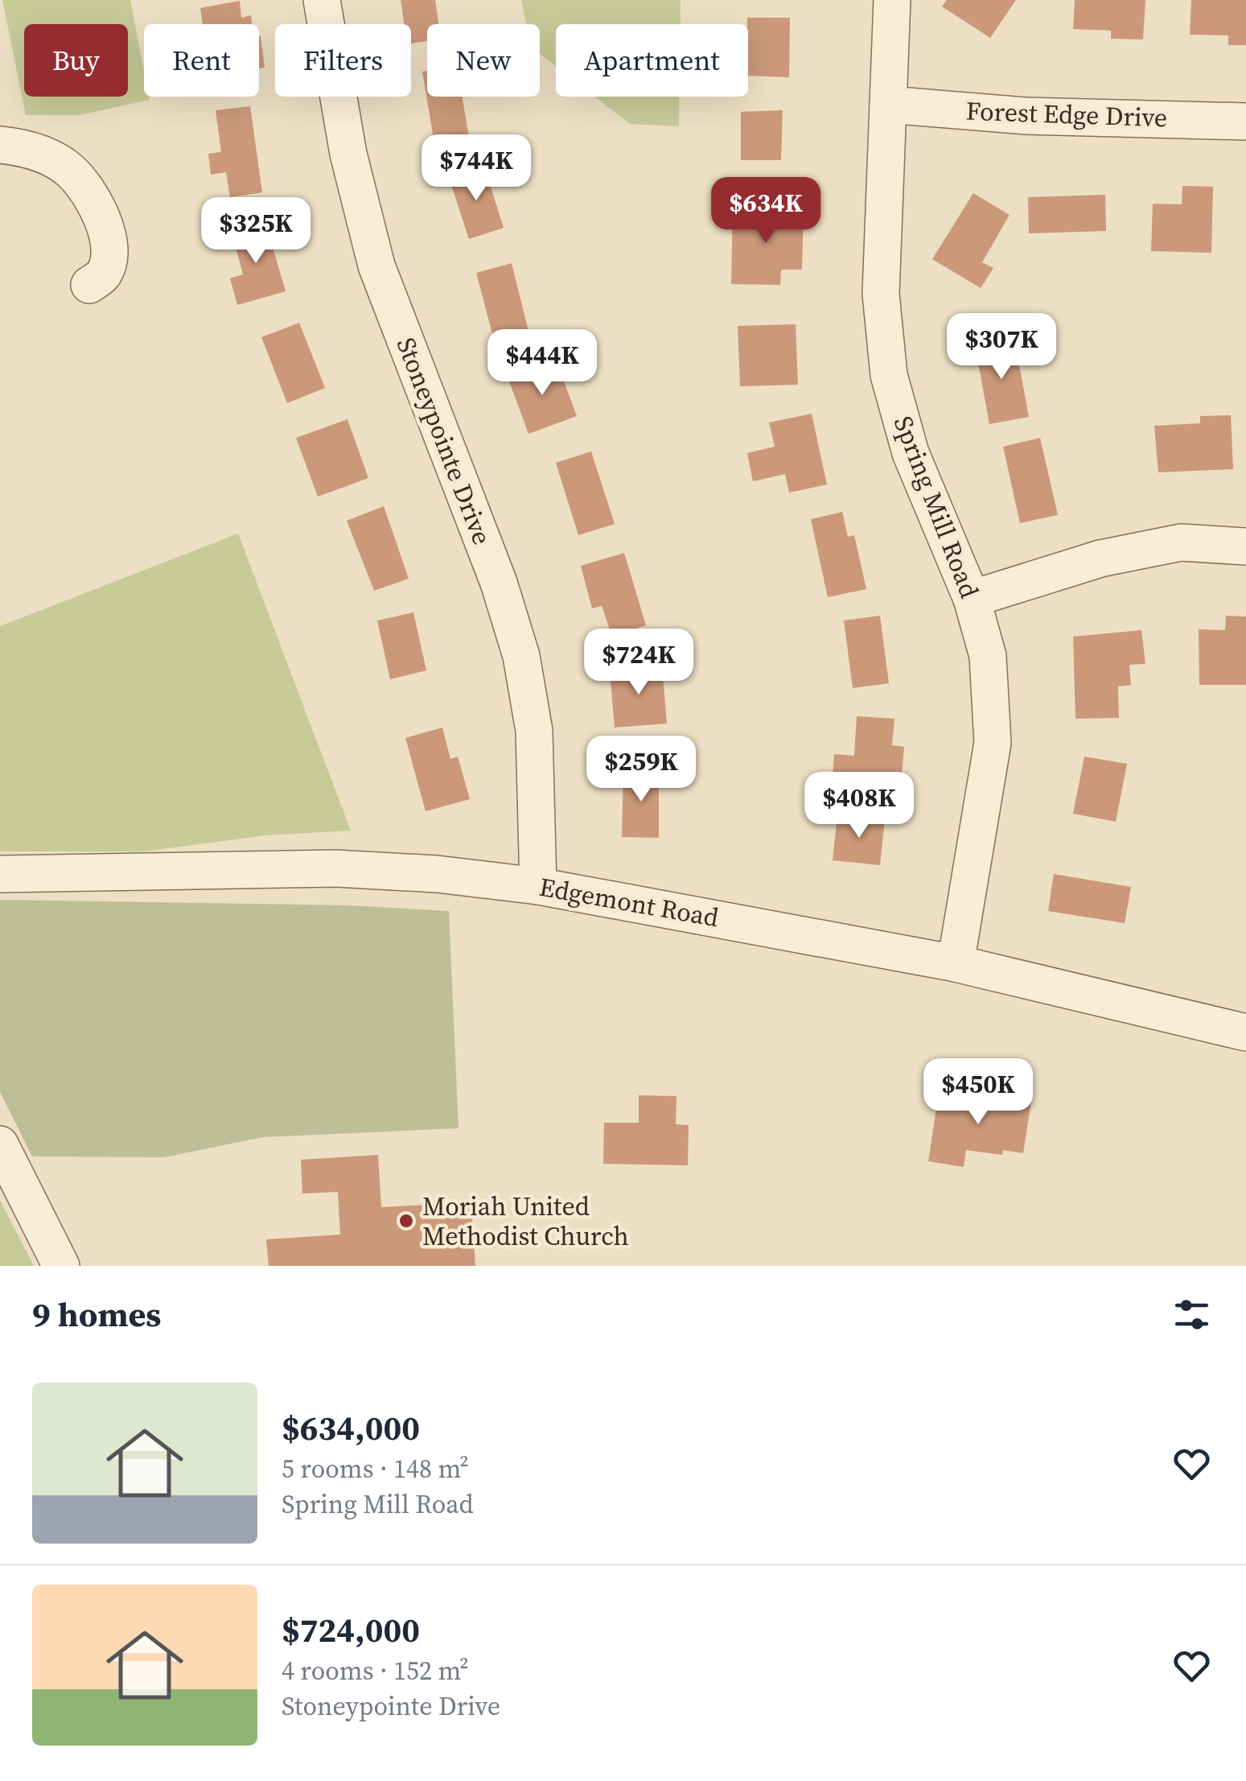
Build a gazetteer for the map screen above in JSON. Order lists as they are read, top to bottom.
{
  "streets": {
    "street": [
      "Forest Edge Drive",
      "Stoneypointe Drive",
      "Spring Mill Road",
      "Edgemont Road"
    ]
  },
  "crossings": [
    ["Forest Edge Drive", "Spring Mill Road"],
    ["Stoneypointe Drive", "Edgemont Road"],
    ["Spring Mill Road", "Edgemont Road"]
  ],
  "places": ["Moriah United Methodist Church"],
  "page": {
    "chip": [
      "Buy",
      "Rent",
      "Filters",
      "New",
      "Apartment"
    ],
    "price": [
      "$744K",
      "$634K",
      "$325K",
      "$307K",
      "$444K",
      "$724K",
      "$259K",
      "$408K",
      "$450K"
    ],
    "heading": "9 homes",
    "list": [
      {
        "name": "$634,000",
        "note": "5 rooms · 148 m² · Spring Mill Road"
      },
      {
        "name": "$724,000",
        "note": "4 rooms · 152 m² · Stoneypointe Drive"
      }
    ]
  }
}
